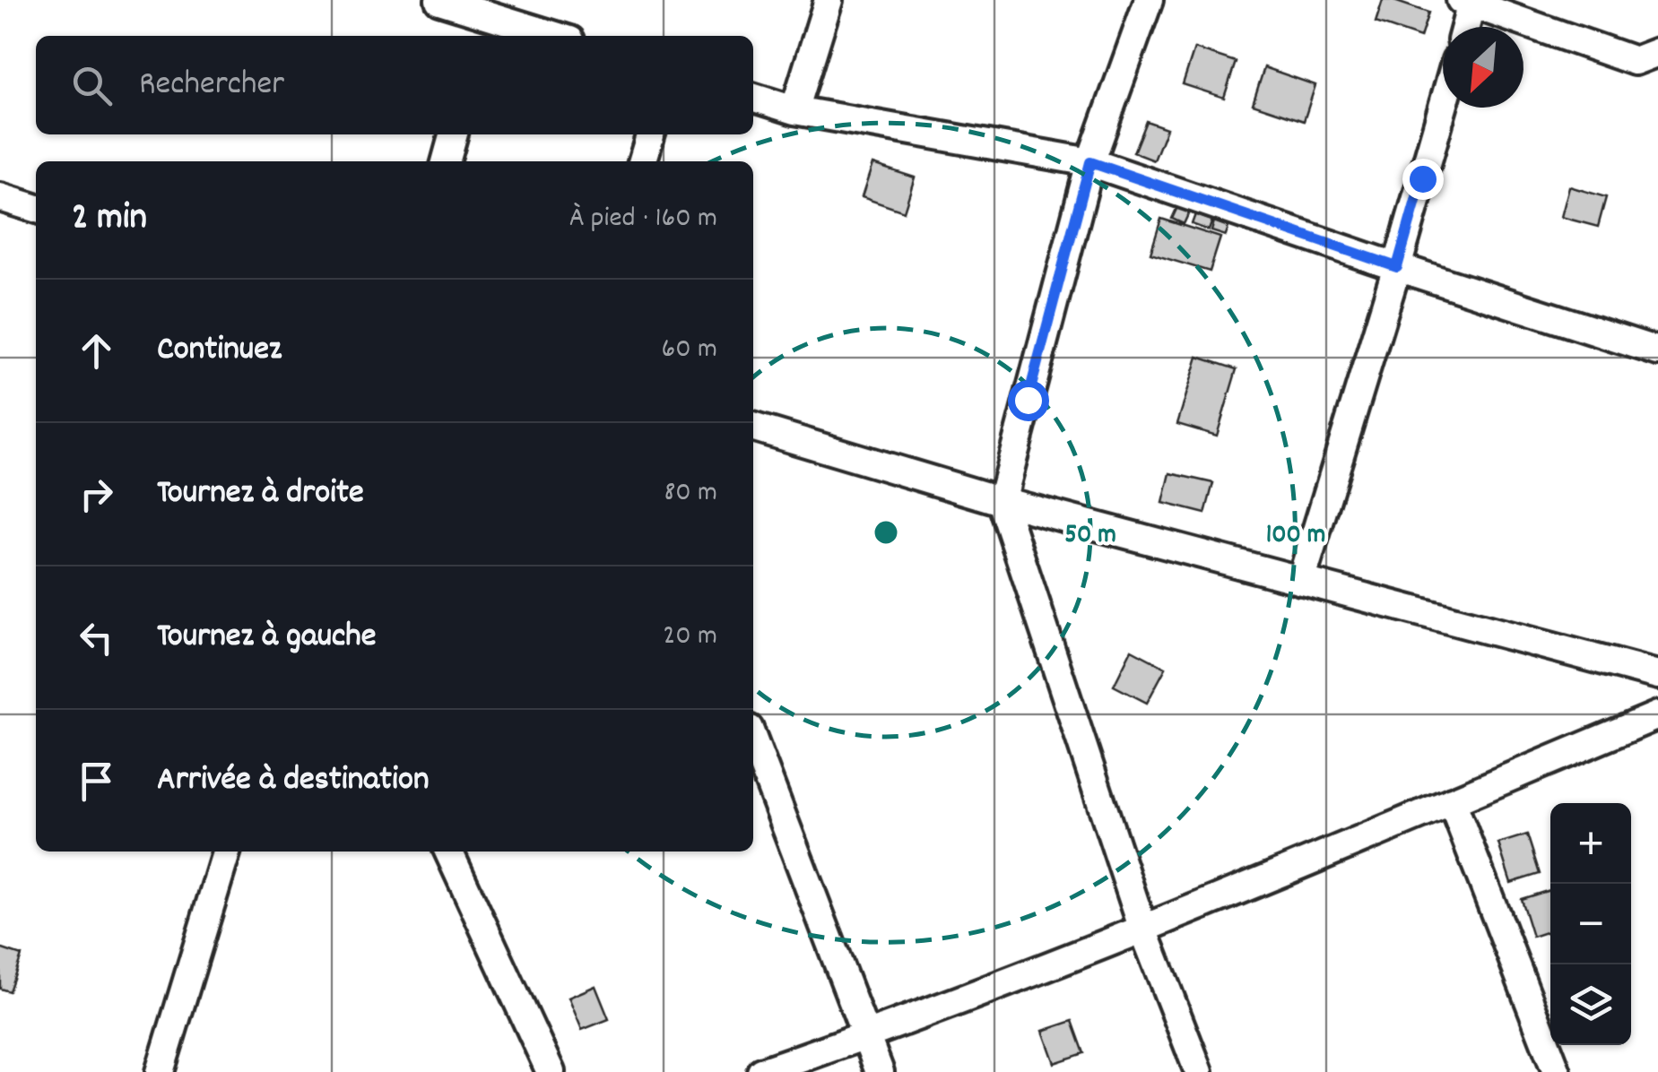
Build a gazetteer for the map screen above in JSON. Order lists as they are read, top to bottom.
{
  "north": "bottom left",
  "page": {
    "search": "Rechercher",
    "heading": ["2 min", "À pied · 160 m"],
    "list": [
      ["Continuez", "60 m"],
      ["Tournez à droite", "80 m"],
      ["Tournez à gauche", "20 m"],
      "Arrivée à destination"
    ],
    "map_buttons": ["+", "−"]
  },
  "rings": ["50 m", "100 m"]
}
